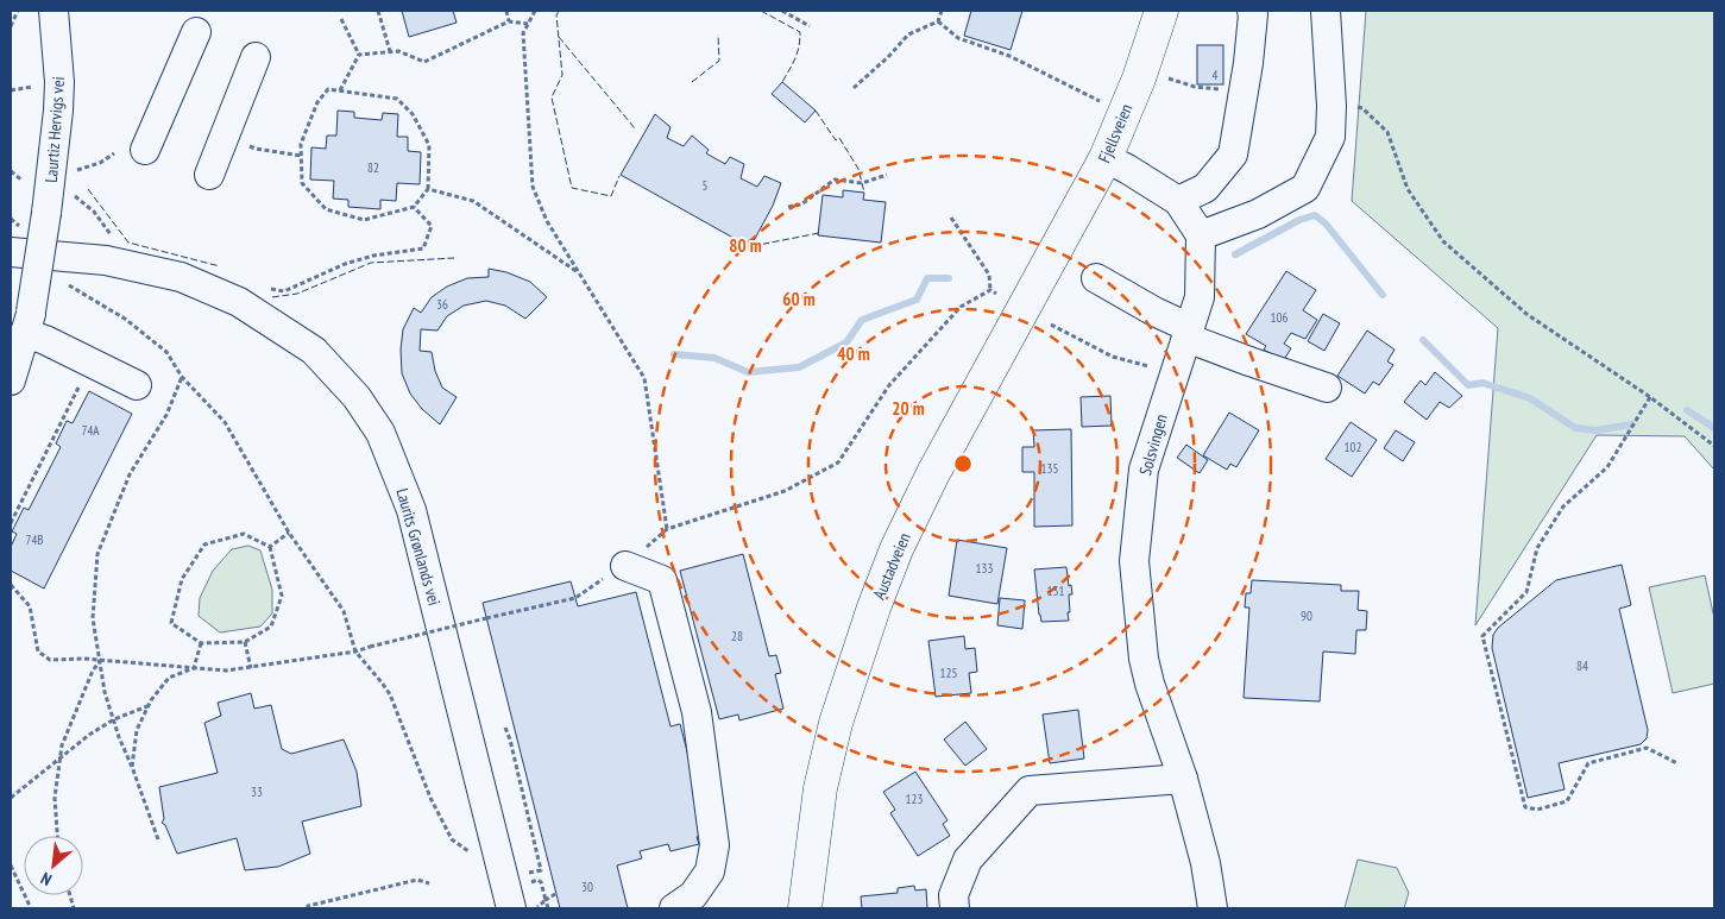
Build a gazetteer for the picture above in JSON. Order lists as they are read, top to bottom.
{
  "streets": {
    "main road": ["Fjellsveien", "Austadveien"],
    "street": ["Laurtiz Hervigs vei", "Solsvingen", "Laurits Grønlands vei"]
  },
  "crossings": [
    ["Fjellsveien", "Austadveien"]
  ],
  "house_numbers": [
    "4",
    "82",
    "5",
    "36",
    "106",
    "74A",
    "102",
    "135",
    "74B",
    "133",
    "131",
    "90",
    "28",
    "84",
    "125",
    "33",
    "123",
    "30"
  ],
  "north": "bottom left",
  "rings": [
    "80 m",
    "60 m",
    "40 m",
    "20 m"
  ]
}
